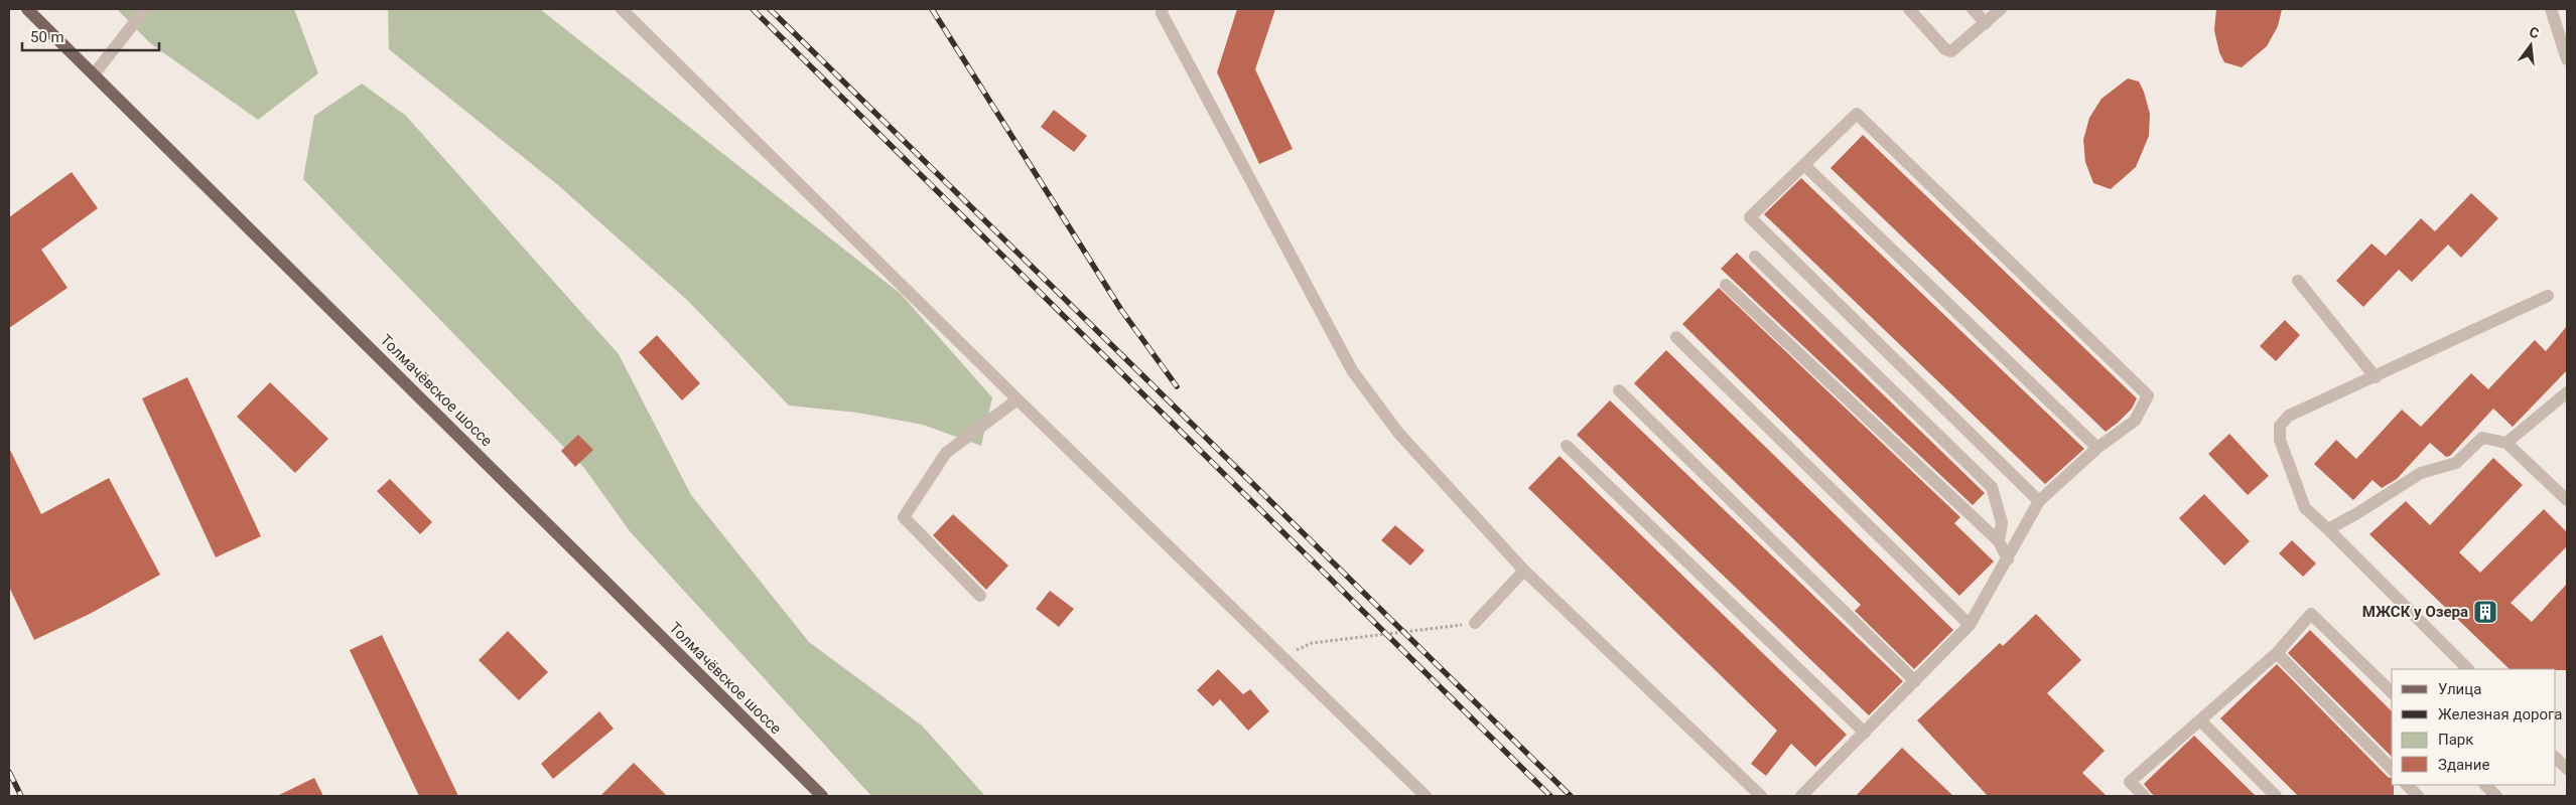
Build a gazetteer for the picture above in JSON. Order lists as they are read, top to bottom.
{
  "streets": {
    "main road": ["Толмачёвское шоссе"]
  },
  "places": {
    "building": ["МЖСК у Озера"]
  },
  "legend": [
    "Улица",
    "Железная дорога",
    "Парк",
    "Здание"
  ],
  "scale_bar": "50 m",
  "north": "top"
}
